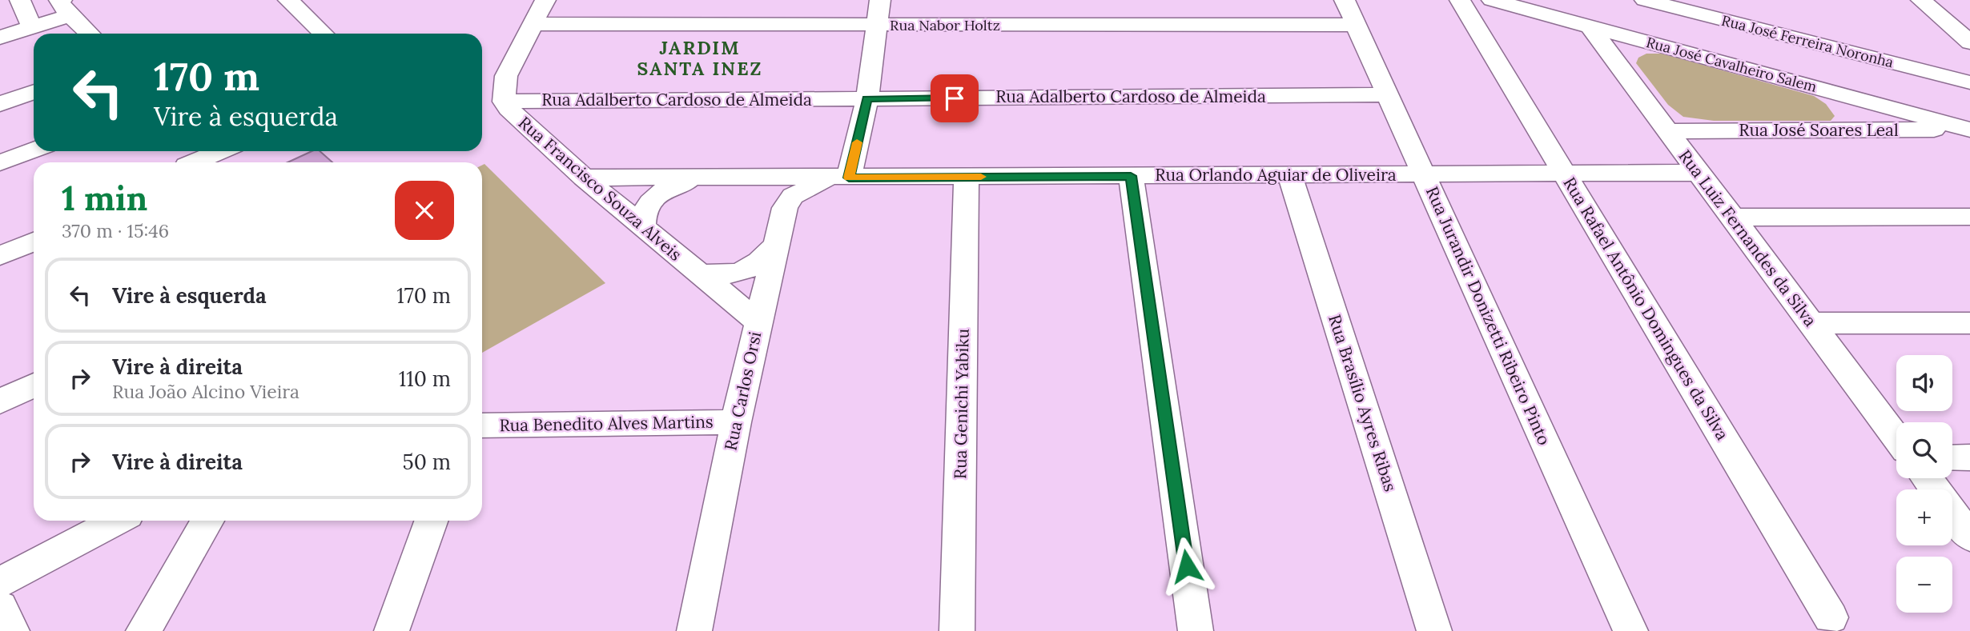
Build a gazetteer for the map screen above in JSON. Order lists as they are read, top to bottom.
{
  "streets": {
    "street": [
      "Rua Nabor Holtz",
      "Rua José Ferreira Noronha",
      "Rua José Cavalheiro Salem",
      "Rua Adalberto Cardoso de Almeida",
      "Rua José Soares Leal",
      "Rua Orlando Aguiar de Oliveira",
      "Rua Francisco Souza Alveis",
      "Rua Luiz Fernandes da Silva",
      "Rua Rafael Antônio Domingues da Silva",
      "Rua Jurandir Donizetti Ribeiro Pinto",
      "Rua Carlos Orsi",
      "Rua Brasílio Ayres Ribas",
      "Rua Genichi Yabiku",
      "Rua Benedito Alves Martins"
    ]
  },
  "crossings": [
    ["Rua Nabor Holtz", "Rua Francisco Souza Alveis"],
    ["Rua Nabor Holtz", "Rua Jurandir Donizetti Ribeiro Pinto"],
    ["Rua José Cavalheiro Salem", "Rua José Soares Leal"],
    ["Rua José Cavalheiro Salem", "Rua Luiz Fernandes da Silva"],
    ["Rua Adalberto Cardoso de Almeida", "Rua Francisco Souza Alveis"],
    ["Rua Adalberto Cardoso de Almeida", "Rua Jurandir Donizetti Ribeiro Pinto"],
    ["Rua José Soares Leal", "Rua Luiz Fernandes da Silva"],
    ["Rua Orlando Aguiar de Oliveira", "Rua Francisco Souza Alveis"],
    ["Rua Orlando Aguiar de Oliveira", "Rua Luiz Fernandes da Silva"],
    ["Rua Orlando Aguiar de Oliveira", "Rua Rafael Antônio Domingues da Silva"],
    ["Rua Orlando Aguiar de Oliveira", "Rua Jurandir Donizetti Ribeiro Pinto"],
    ["Rua Orlando Aguiar de Oliveira", "Rua Carlos Orsi"],
    ["Rua Orlando Aguiar de Oliveira", "Rua Brasílio Ayres Ribas"],
    ["Rua Orlando Aguiar de Oliveira", "Rua Genichi Yabiku"],
    ["Rua Francisco Souza Alveis", "Rua Carlos Orsi"],
    ["Rua Carlos Orsi", "Rua Benedito Alves Martins"]
  ],
  "districts": ["JARDIM SANTA INEZ"],
  "page": {
    "turn": ["170 m", "Vire à esquerda"],
    "heading": ["1 min", "370 m · 15:46"],
    "list": [
      {
        "name": "Vire à esquerda",
        "value": "170 m"
      },
      {
        "name": "Vire à direita",
        "note": "Rua João Alcino Vieira",
        "value": "110 m"
      },
      {
        "name": "Vire à direita",
        "value": "50 m"
      }
    ],
    "map_buttons": ["+", "−"]
  }
}
